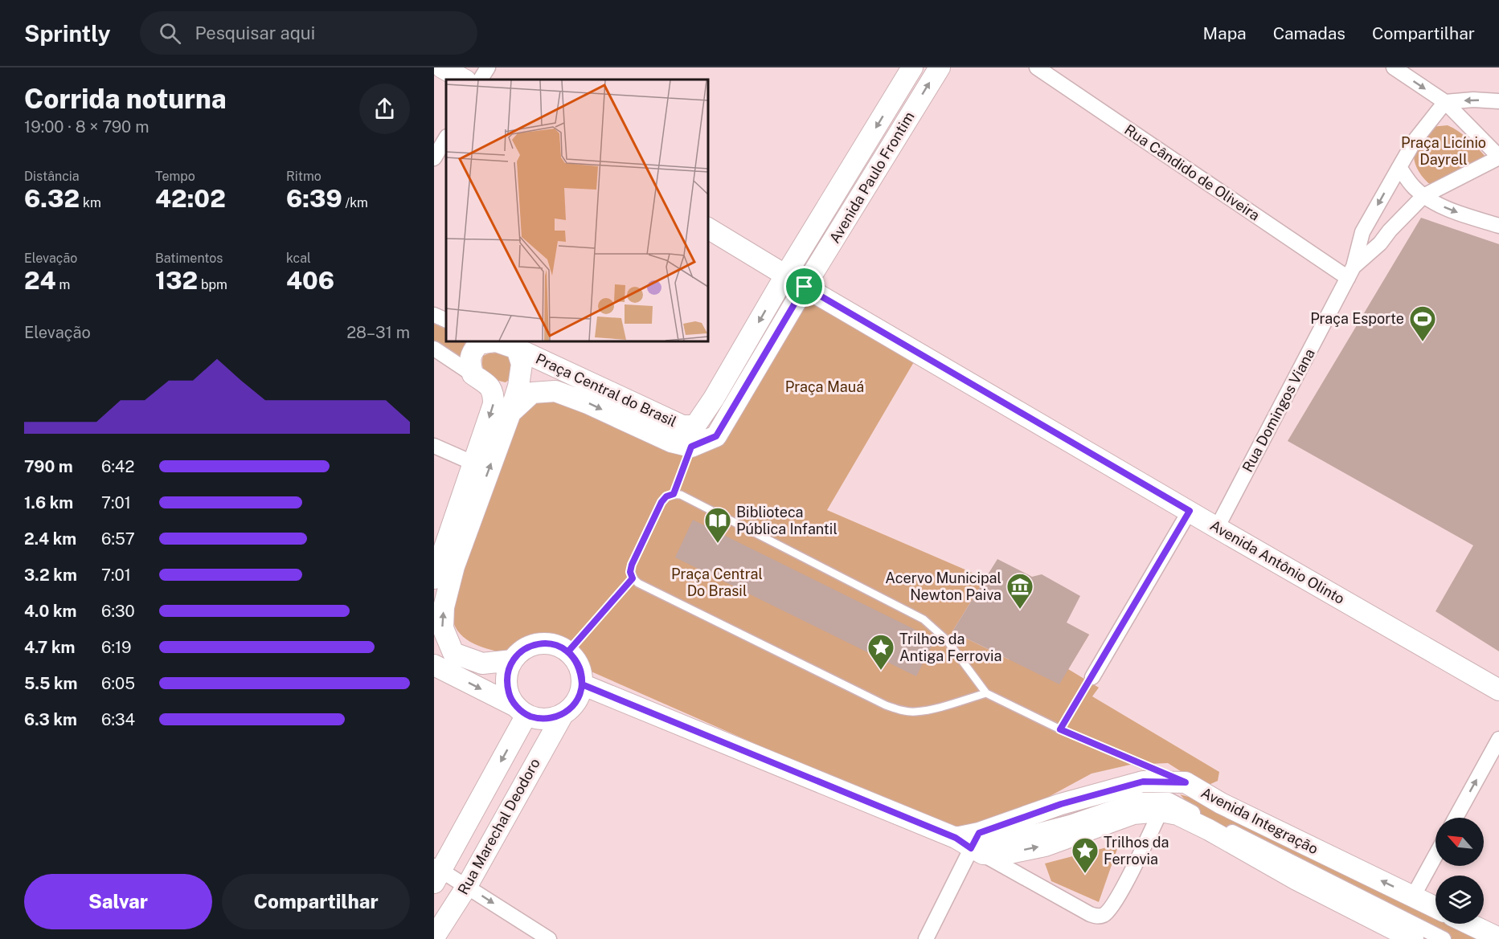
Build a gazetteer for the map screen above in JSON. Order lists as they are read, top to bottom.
{
  "streets": {
    "street": [
      "Rua Cândido de Oliveira",
      "Avenida Paulo Frontim",
      "Praça Central do Brasil",
      "Rua Domingos Viana",
      "Avenida Antônio Olinto",
      "Avenida Integração",
      "Rua Marechal Deodoro"
    ]
  },
  "crossings": [
    ["Rua Cândido de Oliveira", "Rua Domingos Viana"],
    ["Avenida Paulo Frontim", "Praça Central do Brasil"],
    ["Avenida Paulo Frontim", "Avenida Antônio Olinto"],
    ["Praça Central do Brasil", "Avenida Antônio Olinto"],
    ["Rua Domingos Viana", "Avenida Antônio Olinto"],
    ["Avenida Integração", "Rua Marechal Deodoro"]
  ],
  "parks": ["Praça Licínio Dayrell", "Praça Mauá", "Praça Central Do Brasil"],
  "places": {
    "sports": ["Praça Esporte"],
    "library": ["Biblioteca Pública Infantil"],
    "museum": ["Acervo Municipal Newton Paiva"],
    "place": ["Trilhos da Antiga Ferrovia", "Trilhos da Ferrovia"]
  },
  "north": "top left",
  "page": {
    "header": "Sprintly",
    "search": "Pesquisar aqui",
    "nav": ["Mapa", "Camadas", "Compartilhar"],
    "heading": ["Corrida noturna", "19:00 · 8 × 790 m"],
    "stats": [
      ["Distância", "6.32 km"],
      ["Tempo", "42:02"],
      ["Ritmo", "6:39 /km"],
      ["Elevação", "24 m"],
      ["Batimentos", "132 bpm"],
      ["kcal", "406"]
    ],
    "chart": ["Elevação", "28–31 m"],
    "list": [
      {
        "name": "790 m",
        "note": "6:42"
      },
      {
        "name": "1.6 km",
        "note": "7:01"
      },
      {
        "name": "2.4 km",
        "note": "6:57"
      },
      {
        "name": "3.2 km",
        "note": "7:01"
      },
      {
        "name": "4.0 km",
        "note": "6:30"
      },
      {
        "name": "4.7 km",
        "note": "6:19"
      },
      {
        "name": "5.5 km",
        "note": "6:05"
      },
      {
        "name": "6.3 km",
        "note": "6:34"
      }
    ],
    "buttons": ["Salvar", "Compartilhar"]
  }
}
